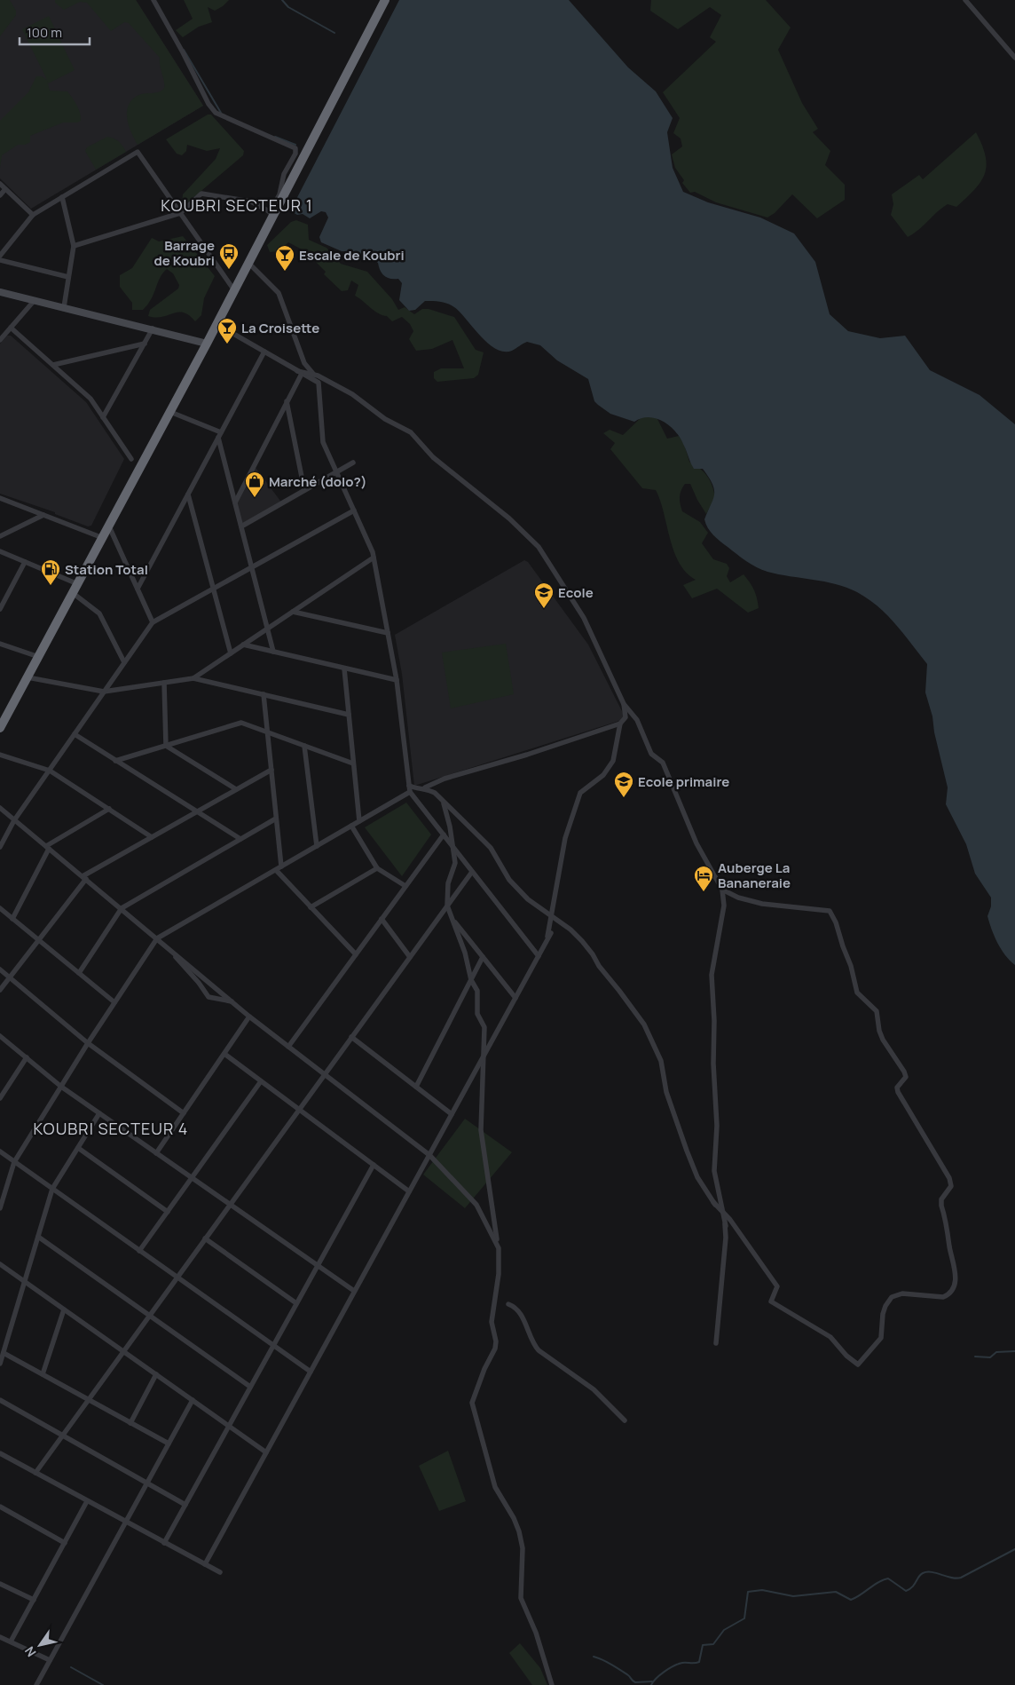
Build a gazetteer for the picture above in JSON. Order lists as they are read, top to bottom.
{
  "districts": ["KOUBRI SECTEUR 1", "KOUBRI SECTEUR 4"],
  "places": {
    "bus stop": ["Barrage de Koubri"],
    "bar": ["Escale de Koubri", "La Croisette"],
    "shop": ["Marché (dolo?)"],
    "fuel station": ["Station Total"],
    "school or university": ["Ecole", "Ecole primaire"],
    "hotel": ["Auberge La Bananeraie"]
  },
  "scale_bar": "100 m",
  "north": "bottom left"
}
